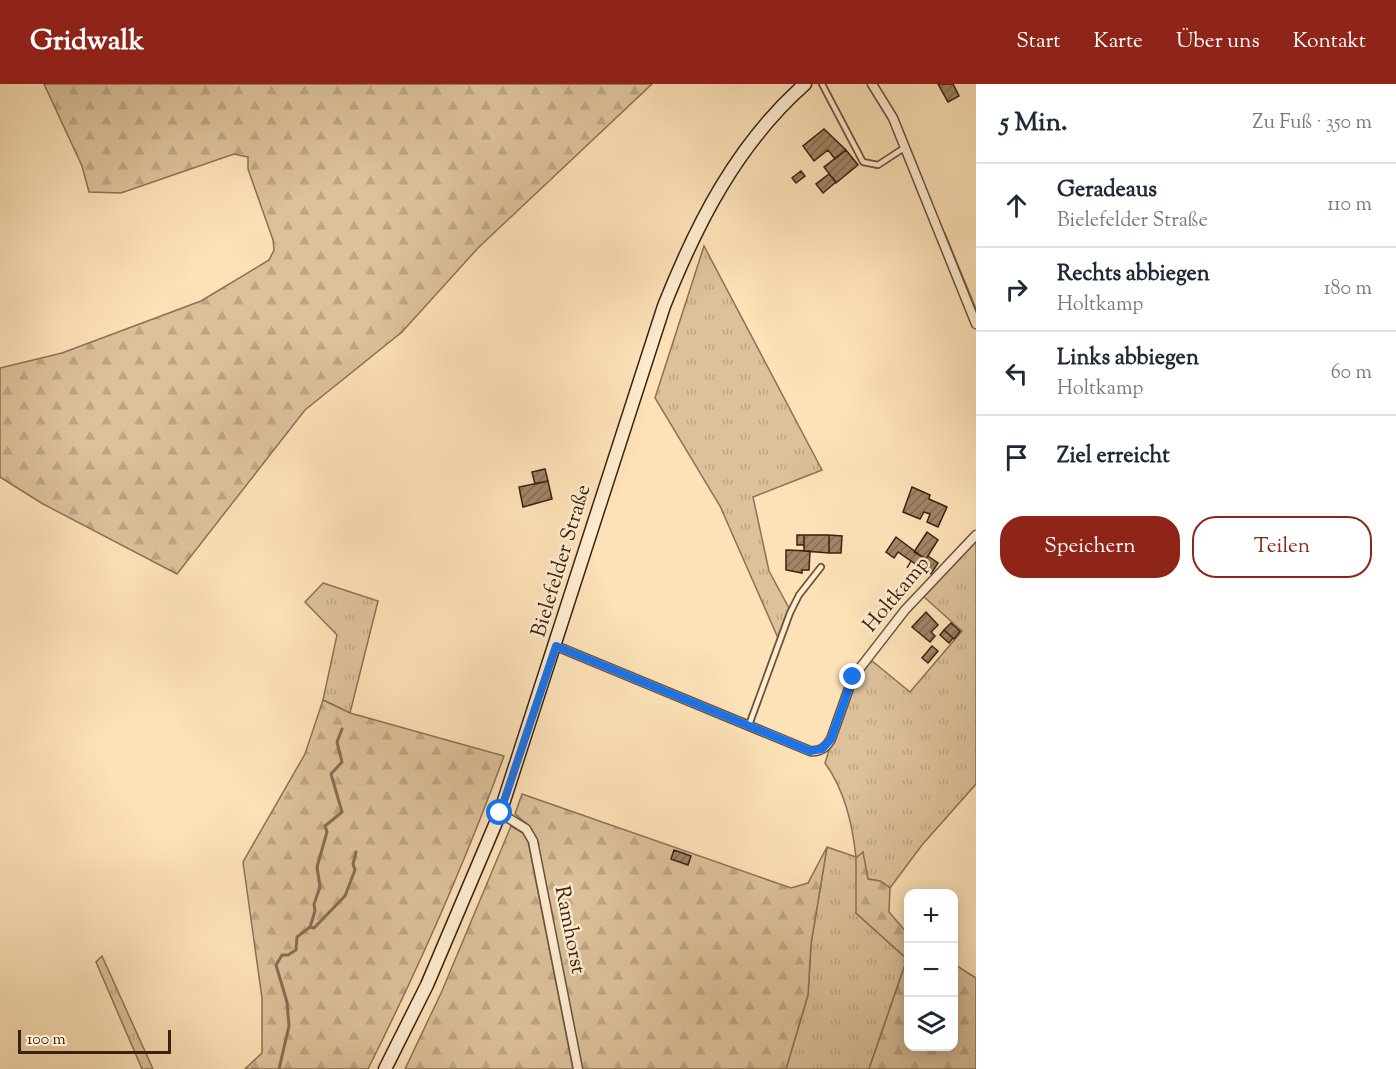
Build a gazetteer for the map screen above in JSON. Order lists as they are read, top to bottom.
{
  "streets": {
    "main road": ["Bielefelder Straße"],
    "street": ["Holtkamp", "Ramhorst"]
  },
  "crossings": [
    ["Bielefelder Straße", "Holtkamp"],
    ["Bielefelder Straße", "Ramhorst"]
  ],
  "scale_bar": "100 m",
  "page": {
    "header": "Gridwalk",
    "nav": [
      "Start",
      "Karte",
      "Über uns",
      "Kontakt"
    ],
    "heading": ["5 Min.", "Zu Fuß · 350 m"],
    "list": [
      ["Geradeaus", "Bielefelder Straße", "110 m"],
      ["Rechts abbiegen", "Holtkamp", "180 m"],
      ["Links abbiegen", "Holtkamp", "60 m"],
      "Ziel erreicht"
    ],
    "buttons": ["Speichern", "Teilen"],
    "map_buttons": ["+", "−"],
    "scale": "100 m"
  }
}
